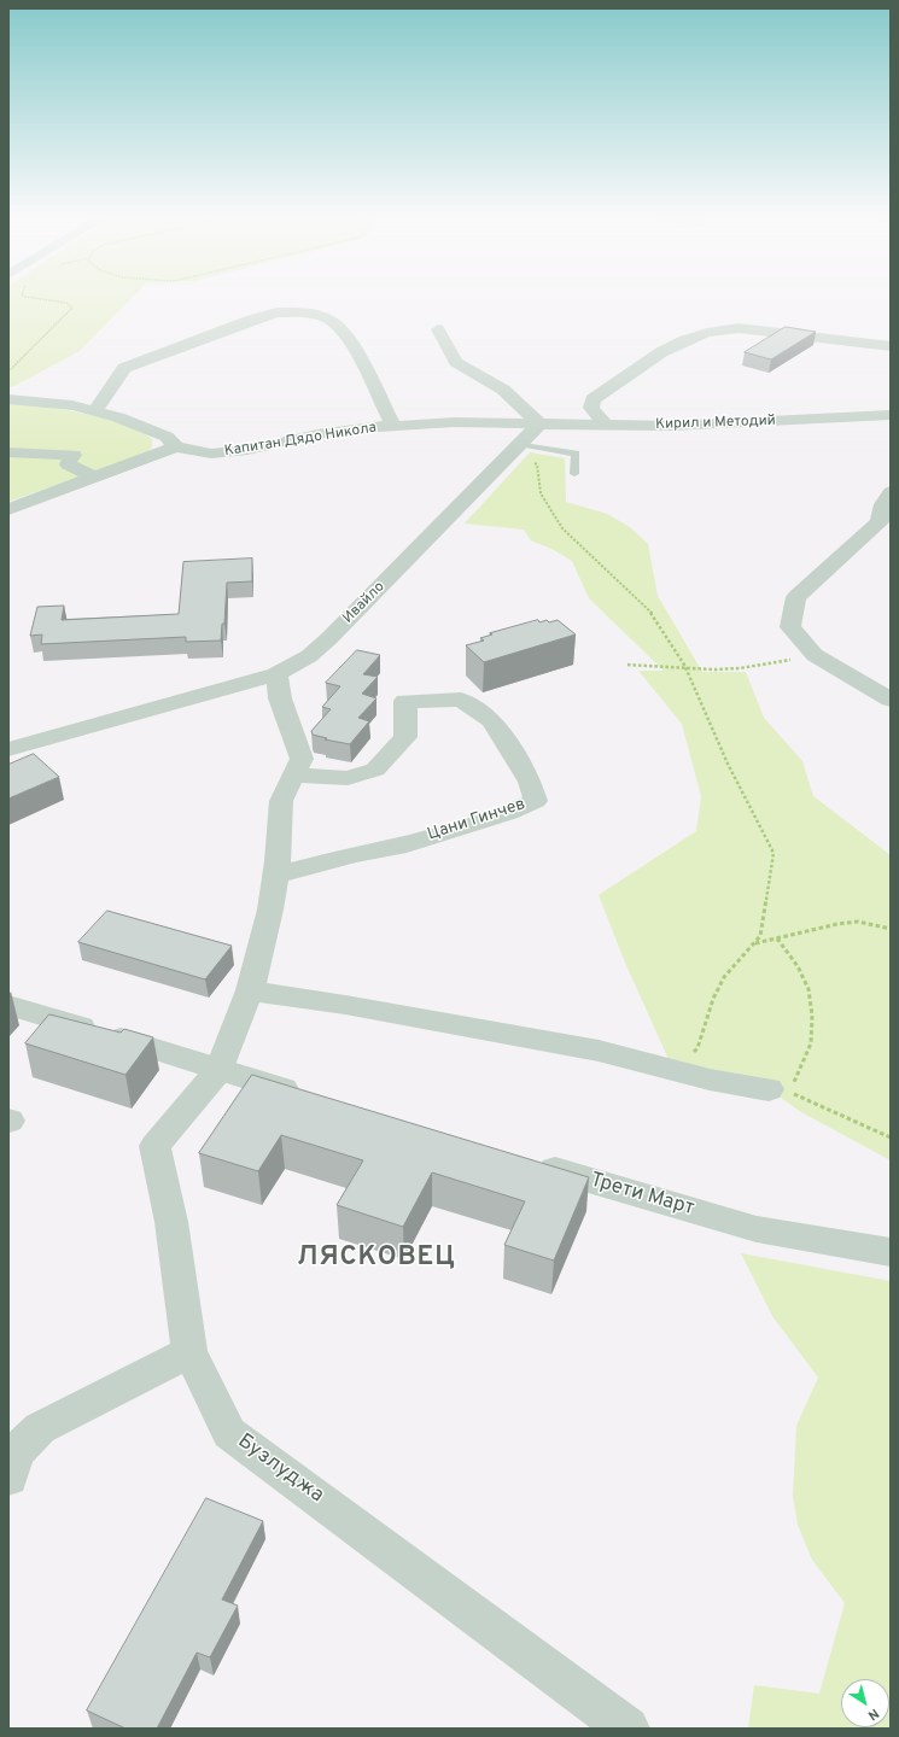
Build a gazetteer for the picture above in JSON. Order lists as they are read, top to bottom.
{
  "streets": {
    "street": [
      "Кирил и Методий",
      "Капитан Дядо Никола",
      "Ивайло",
      "Цани Гинчев",
      "Трети Март",
      "Бузлуджа"
    ]
  },
  "crossings": [
    ["Кирил и Методий", "Капитан Дядо Никола"],
    ["Кирил и Методий", "Ивайло"],
    ["Капитан Дядо Никола", "Ивайло"]
  ],
  "districts": ["ЛЯСКОВЕЦ"],
  "north": "bottom right"
}
